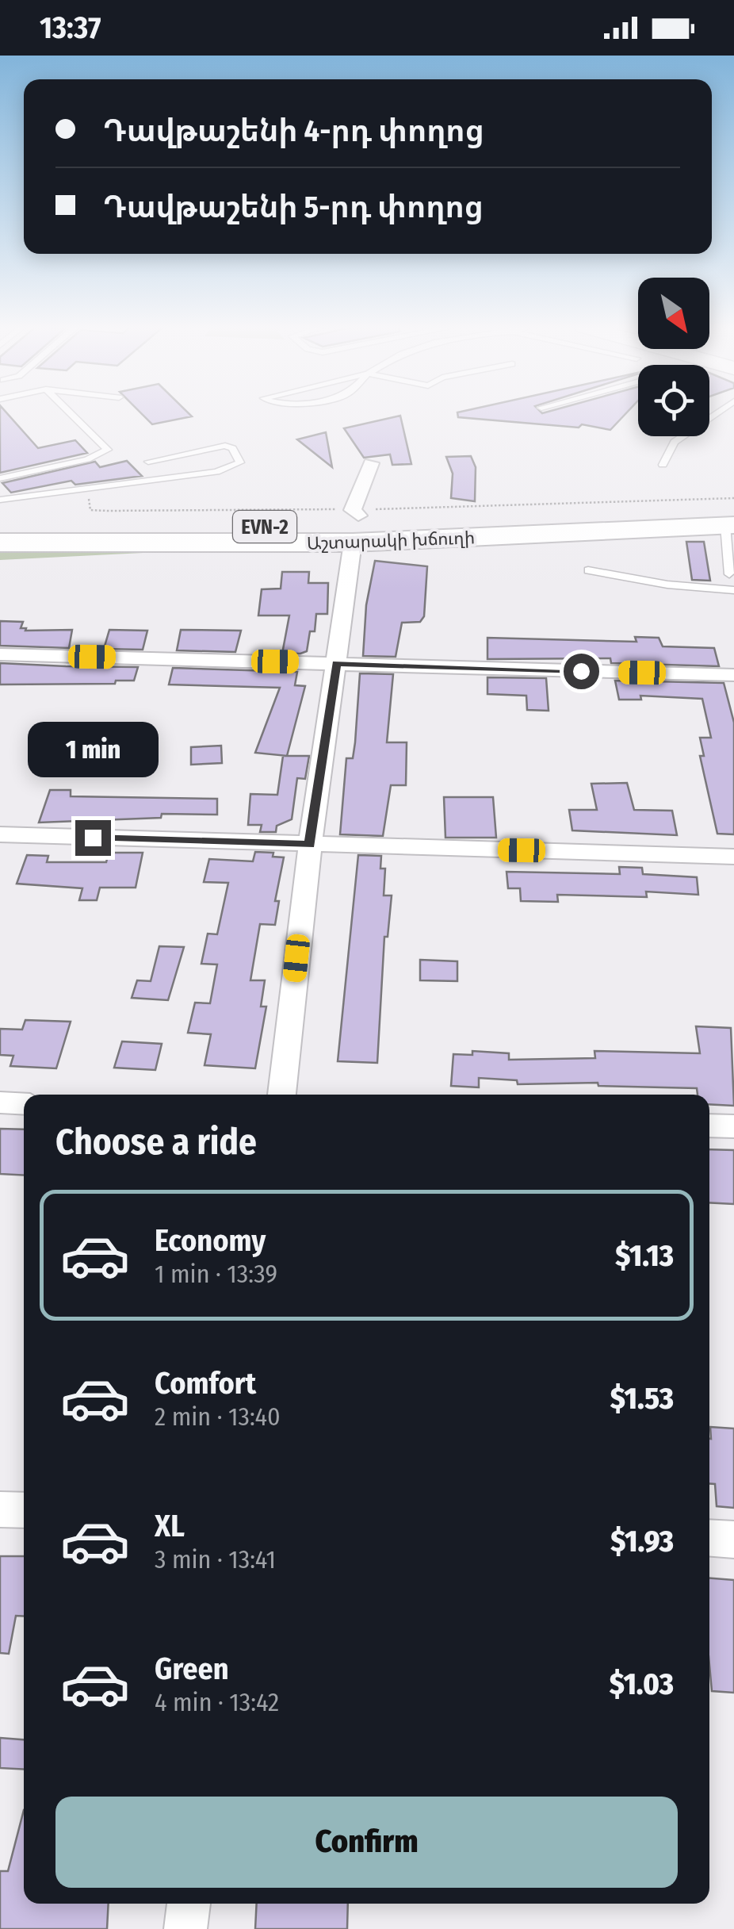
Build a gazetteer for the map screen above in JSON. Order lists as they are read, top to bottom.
{
  "streets": {
    "main road": ["EVN-2", "Աշտարակի խճուղի"]
  },
  "north": "bottom right",
  "page": {
    "status": "13:37",
    "banner": ["Դավթաշենի 4-րդ փողոց", "Դավթաշենի 5-րդ փողոց"],
    "bubble": "1 min",
    "heading": "Choose a ride",
    "list": [
      {
        "name": "Economy",
        "note": "1 min · 13:39",
        "value": "$1.13"
      },
      {
        "name": "Comfort",
        "note": "2 min · 13:40",
        "value": "$1.53"
      },
      {
        "name": "XL",
        "note": "3 min · 13:41",
        "value": "$1.93"
      },
      {
        "name": "Green",
        "note": "4 min · 13:42",
        "value": "$1.03"
      }
    ],
    "buttons": "Confirm"
  }
}
